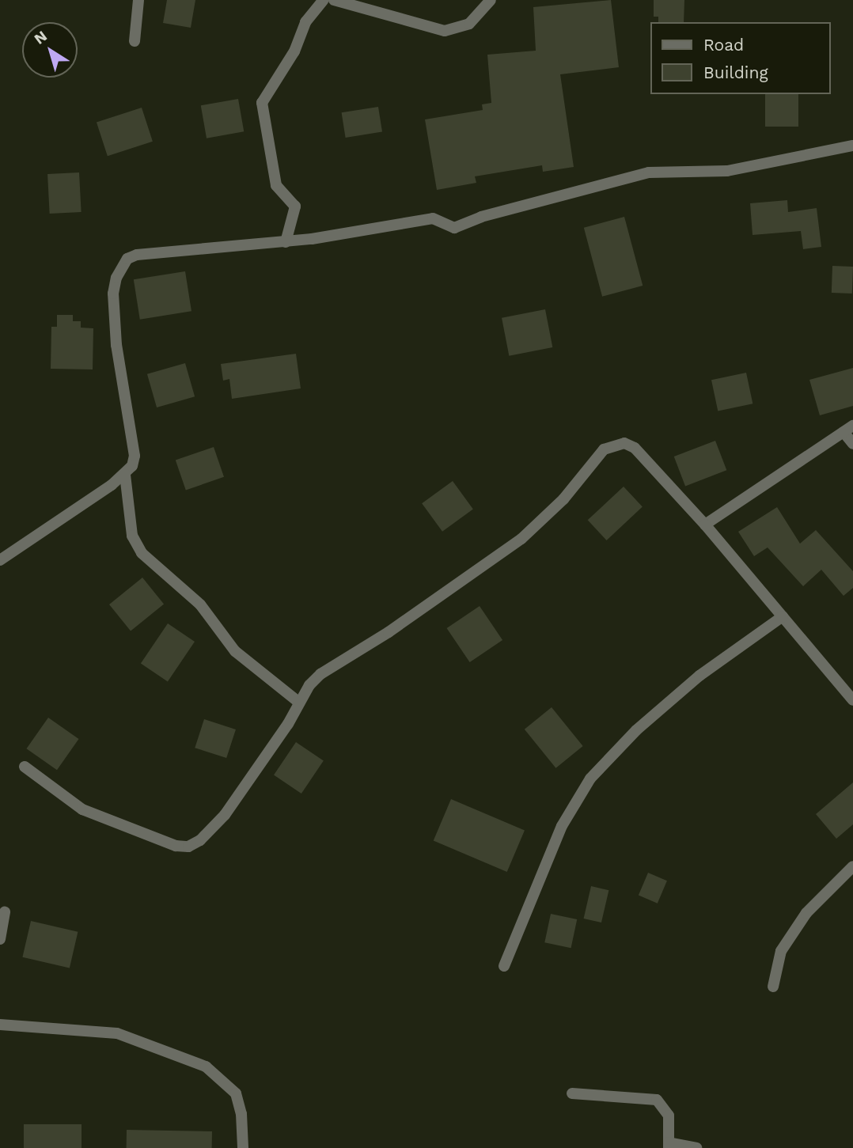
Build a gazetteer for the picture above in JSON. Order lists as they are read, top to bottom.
{
  "legend": ["Road", "Building"],
  "north": "top left"
}
